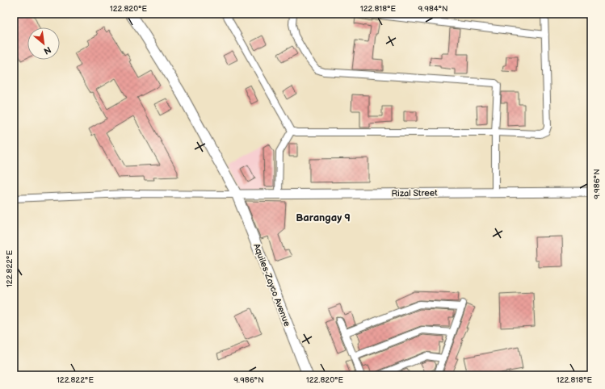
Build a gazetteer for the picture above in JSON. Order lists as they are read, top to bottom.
{
  "streets": {
    "highway": ["Aquiles-Zayco Avenue"],
    "main road": ["Rizal Street"]
  },
  "crossings": [
    ["Rizal Street", "Aquiles-Zayco Avenue"]
  ],
  "districts": ["Barangay 9"],
  "north": "bottom right",
  "coordinates": [
    "122.820°E",
    "122.818°E",
    "9.984°N",
    "9.986°N",
    "122.822°E"
  ]
}
